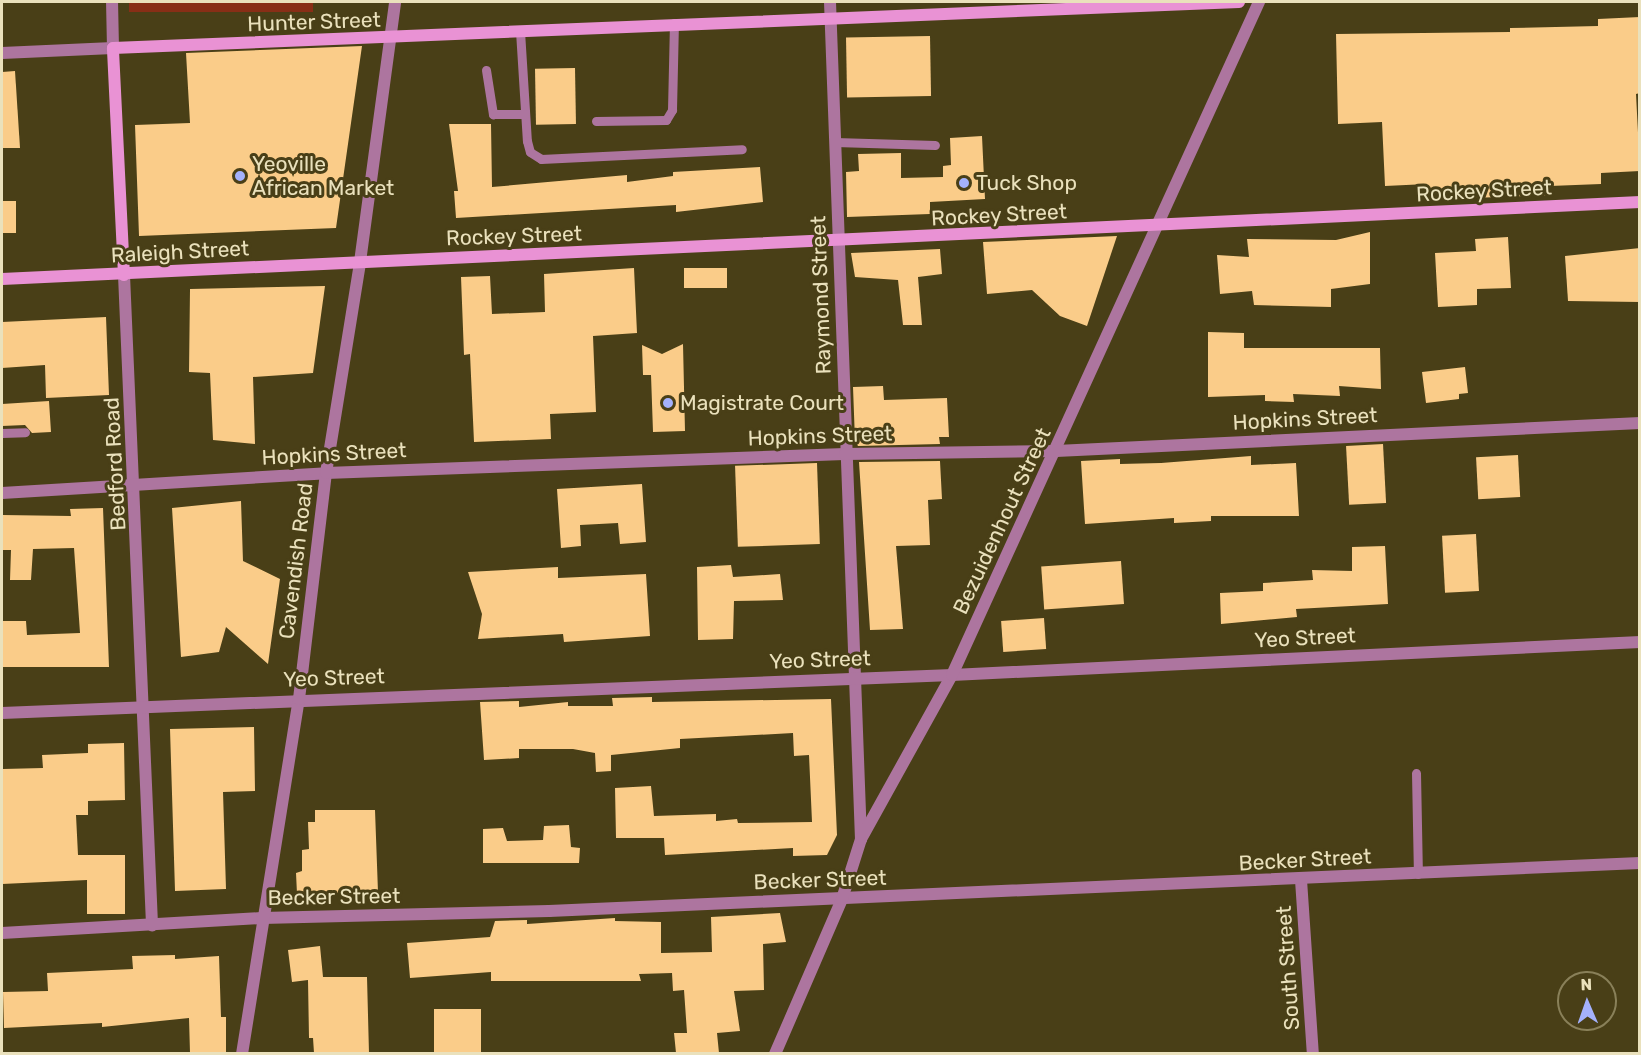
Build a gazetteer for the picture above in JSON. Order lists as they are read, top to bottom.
{
  "streets": {
    "main road": [
      "Hunter Street",
      "Rockey Street",
      "Raleigh Street",
      "Bedford Road"
    ],
    "street": [
      "Raymond Street",
      "Hopkins Street",
      "Bezuidenhout Street",
      "Cavendish Road",
      "Yeo Street",
      "Becker Street",
      "South Street"
    ]
  },
  "crossings": [
    ["Hunter Street", "Raymond Street"],
    ["Hunter Street", "Bedford Road"],
    ["Hunter Street", "Cavendish Road"],
    ["Rockey Street", "Raleigh Street"],
    ["Rockey Street", "Raymond Street"],
    ["Rockey Street", "Bezuidenhout Street"],
    ["Rockey Street", "Cavendish Road"],
    ["Raleigh Street", "Bedford Road"],
    ["Raleigh Street", "Cavendish Road"],
    ["Raymond Street", "Hopkins Street"],
    ["Raymond Street", "Bezuidenhout Street"],
    ["Raymond Street", "Yeo Street"],
    ["Hopkins Street", "Bedford Road"],
    ["Hopkins Street", "Bezuidenhout Street"],
    ["Hopkins Street", "Cavendish Road"],
    ["Bedford Road", "Yeo Street"],
    ["Bedford Road", "Becker Street"],
    ["Bezuidenhout Street", "Yeo Street"],
    ["Bezuidenhout Street", "Becker Street"],
    ["Cavendish Road", "Yeo Street"],
    ["Cavendish Road", "Becker Street"],
    ["Becker Street", "South Street"]
  ],
  "places": ["Yeoville African Market", "Tuck Shop", "Magistrate Court"],
  "north": "top"
}
